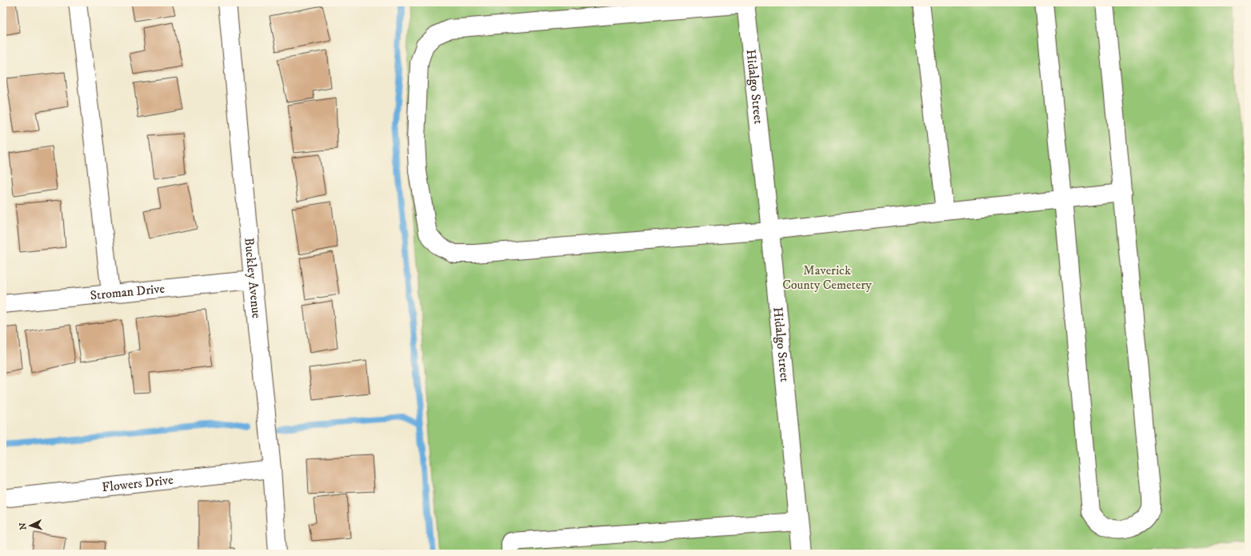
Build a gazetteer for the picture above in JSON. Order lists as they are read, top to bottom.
{
  "streets": {
    "street": [
      "Hidalgo Street",
      "Buckley Avenue",
      "Stroman Drive",
      "Flowers Drive"
    ]
  },
  "crossings": [
    ["Buckley Avenue", "Stroman Drive"],
    ["Buckley Avenue", "Flowers Drive"]
  ],
  "parks": ["Maverick County Cemetery"],
  "north": "left"
}
